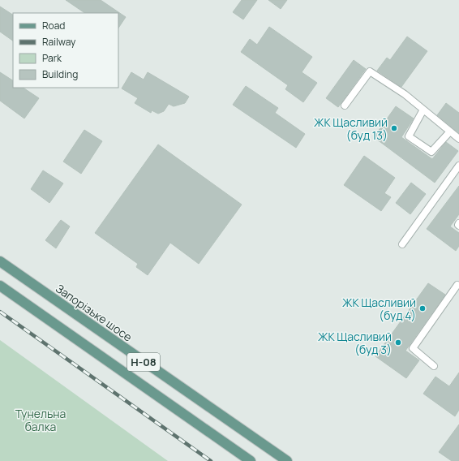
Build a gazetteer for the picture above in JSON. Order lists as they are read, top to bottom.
{
  "streets": {
    "main road": ["Запорізьке шосе", "Н-08"]
  },
  "parks": ["Тунельна балка"],
  "places": ["ЖК Щасливий (буд 13)", "ЖК Щасливий (буд 4)", "ЖК Щасливий (буд 3)"],
  "legend": [
    "Road",
    "Railway",
    "Park",
    "Building"
  ]
}
